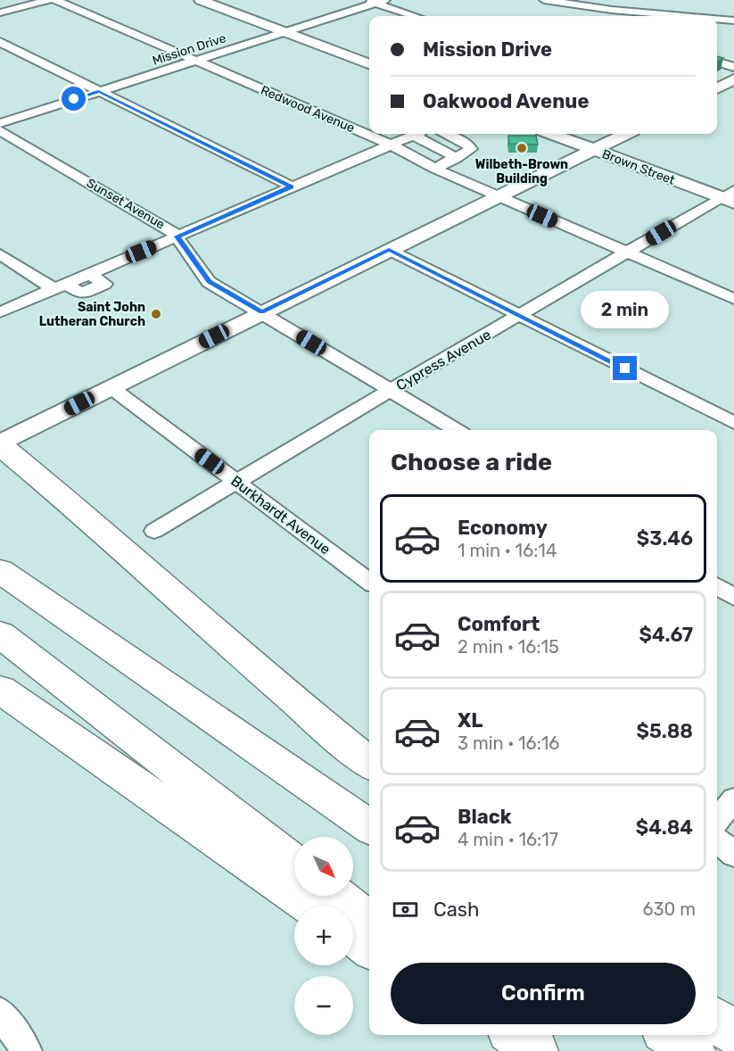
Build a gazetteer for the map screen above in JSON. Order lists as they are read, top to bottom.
{
  "streets": {
    "main road": ["Brown Street"],
    "street": [
      "Mission Drive",
      "Redwood Avenue",
      "Sunset Avenue",
      "Cypress Avenue",
      "Burkhardt Avenue"
    ]
  },
  "crossings": [
    ["Mission Drive", "Redwood Avenue"],
    ["Redwood Avenue", "Cypress Avenue"],
    ["Brown Street", "Cypress Avenue"],
    ["Sunset Avenue", "Cypress Avenue"],
    ["Cypress Avenue", "Burkhardt Avenue"]
  ],
  "places": ["Wilbeth-Brown Building", "Saint John Lutheran Church"],
  "north": "bottom right",
  "page": {
    "banner": ["Mission Drive", "Oakwood Avenue"],
    "bubble": "2 min",
    "heading": "Choose a ride",
    "list": [
      {
        "name": "Economy",
        "note": "1 min · 16:14",
        "value": "$3.46"
      },
      {
        "name": "Comfort",
        "note": "2 min · 16:15",
        "value": "$4.67"
      },
      {
        "name": "XL",
        "note": "3 min · 16:16",
        "value": "$5.88"
      },
      {
        "name": "Black",
        "note": "4 min · 16:17",
        "value": "$4.84"
      }
    ],
    "map_buttons": ["+", "−"],
    "pay": ["Cash", "630 m"],
    "buttons": "Confirm"
  }
}
